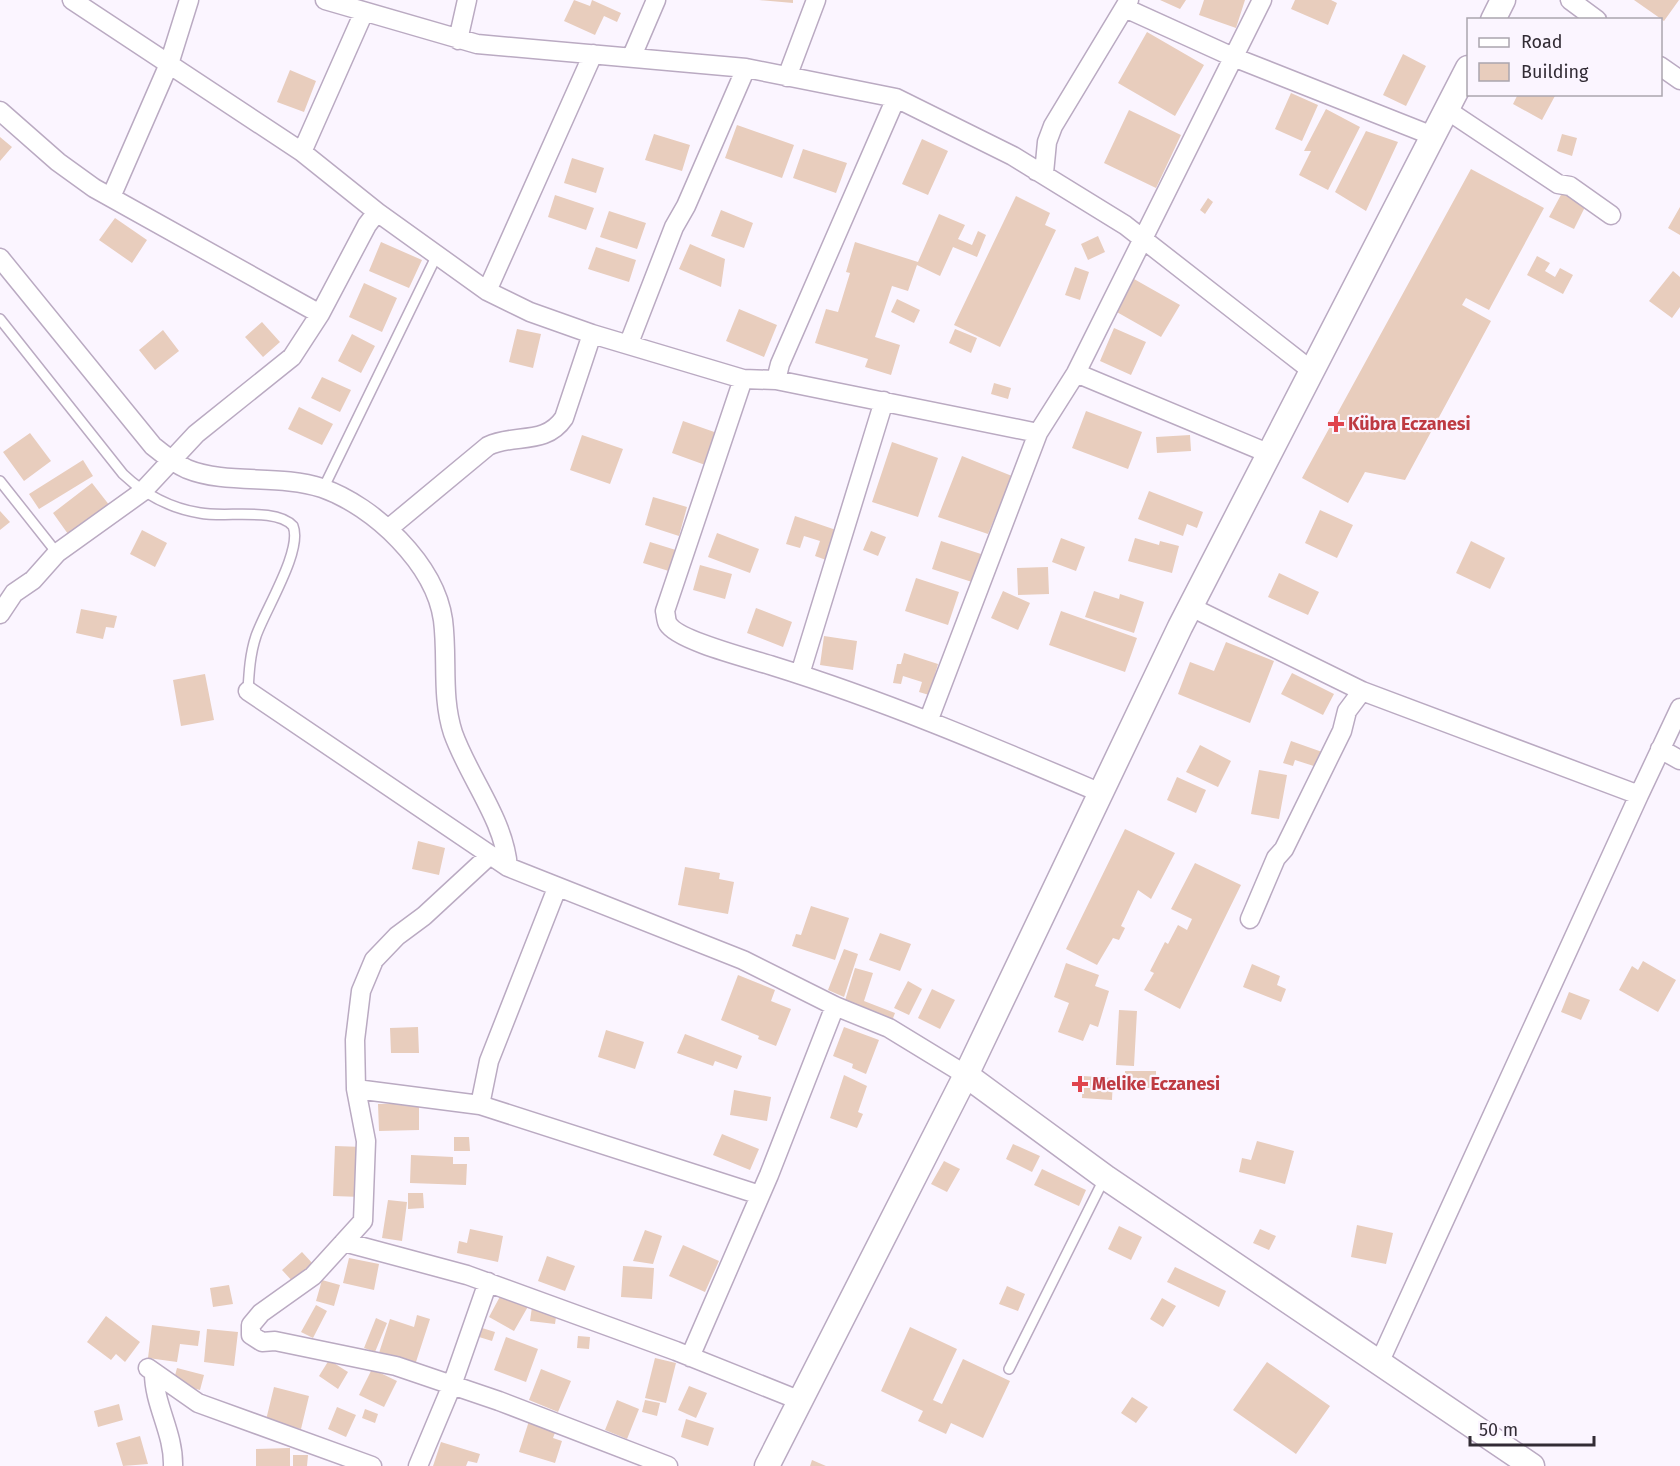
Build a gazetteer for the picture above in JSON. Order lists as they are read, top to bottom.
{
  "places": {
    "health": ["Kübra Eczanesi", "Melike Eczanesi"]
  },
  "legend": ["Road", "Building"],
  "scale_bar": "50 m"
}
